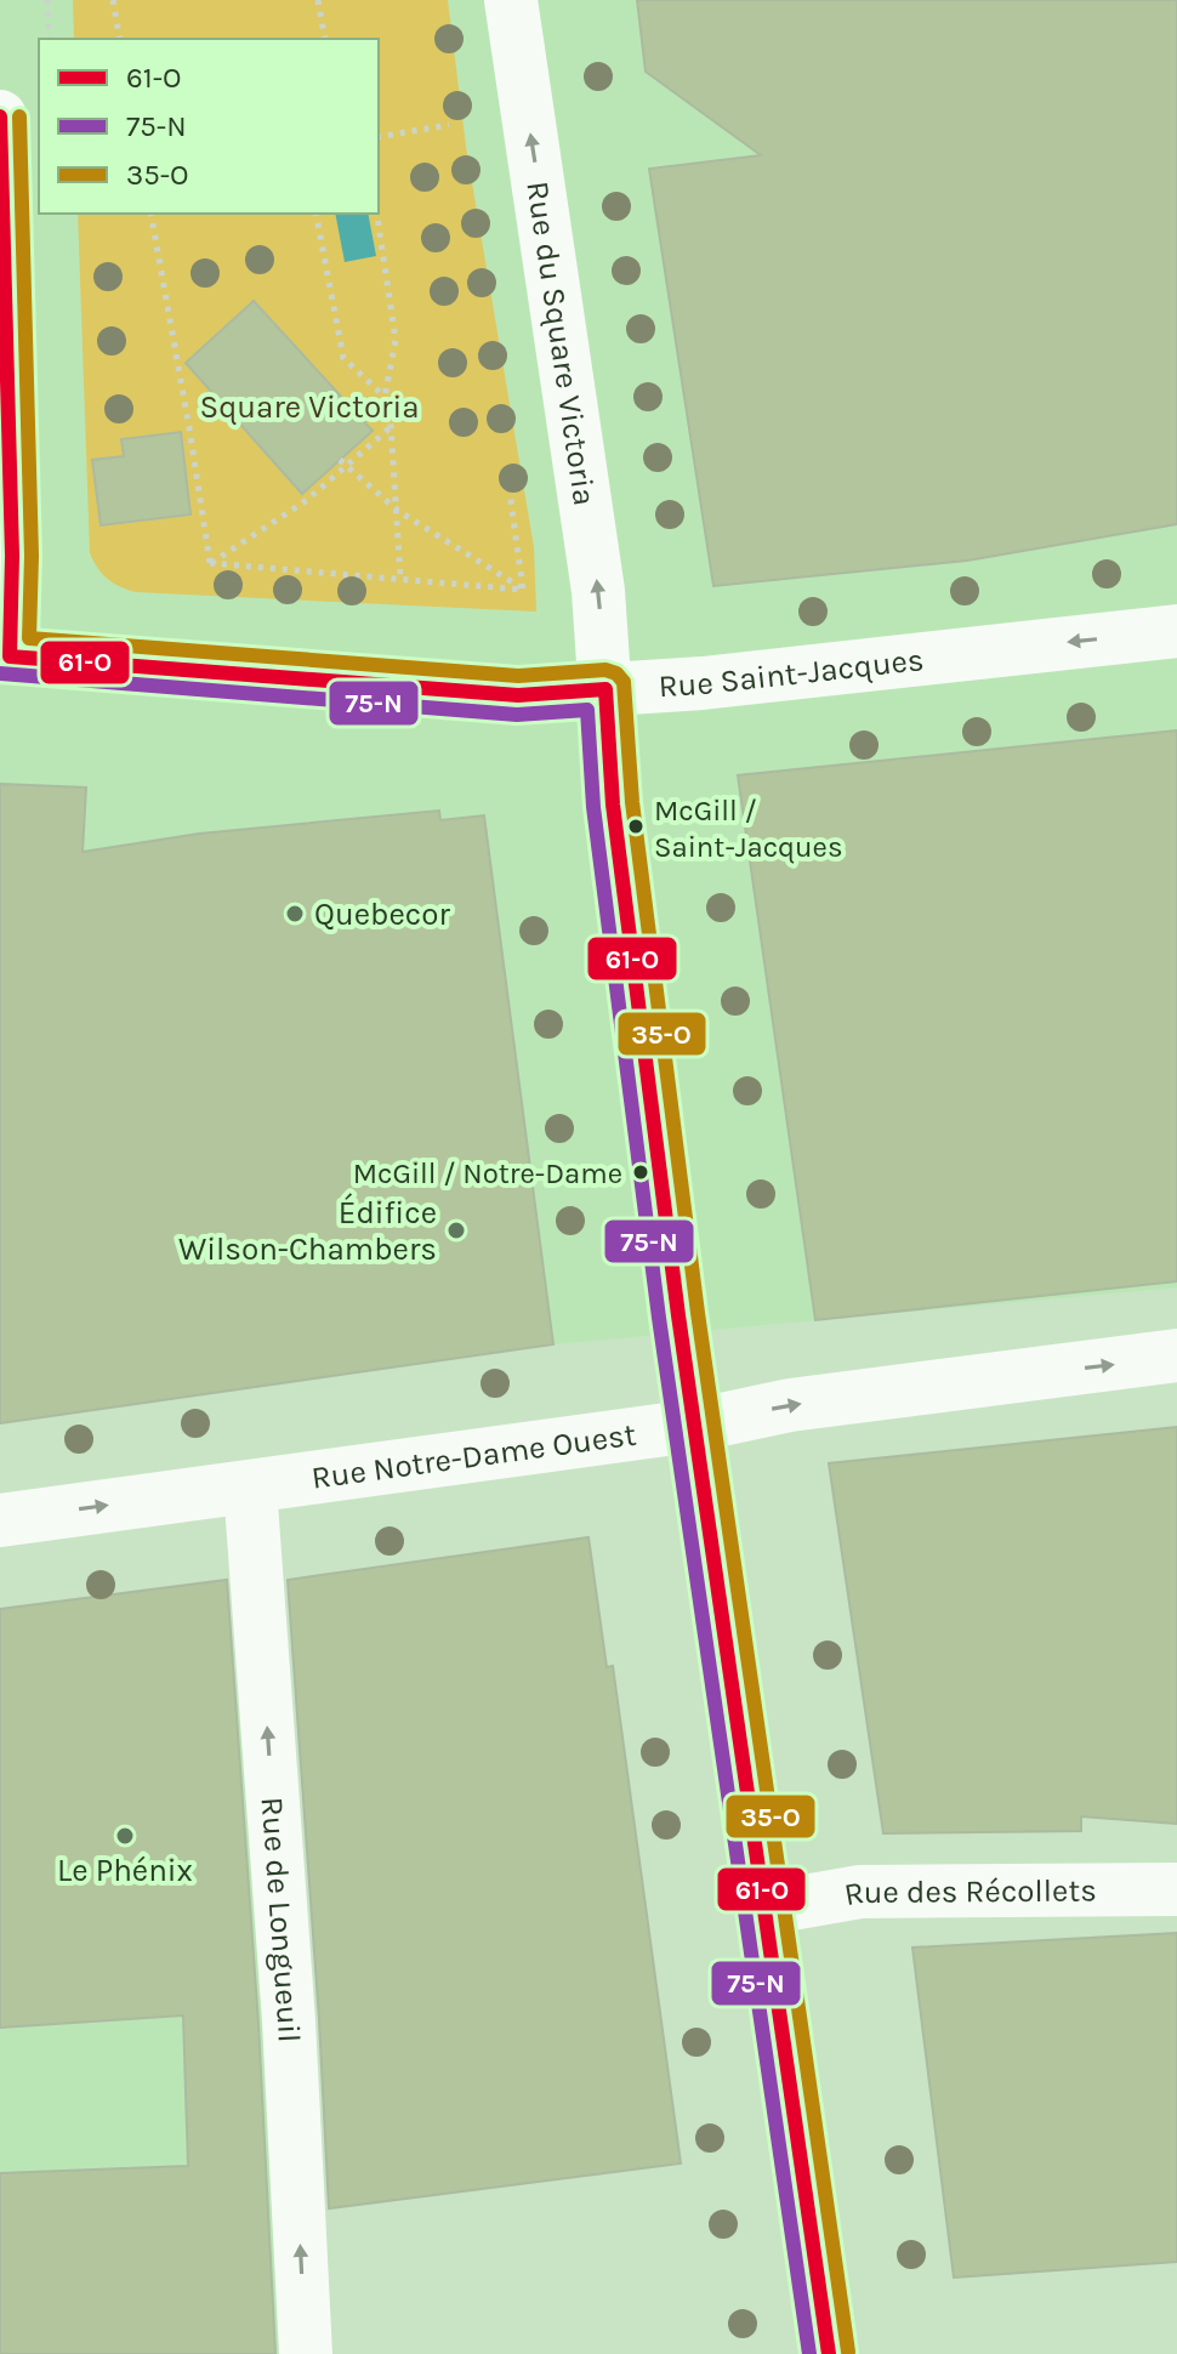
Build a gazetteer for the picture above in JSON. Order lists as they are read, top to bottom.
{
  "streets": {
    "street": [
      "Rue du Square Victoria",
      "Rue Saint-Jacques",
      "Rue Notre-Dame Ouest",
      "Rue des Récollets",
      "Rue de Longueuil"
    ]
  },
  "crossings": [
    ["Rue du Square Victoria", "Rue Saint-Jacques"],
    ["Rue du Square Victoria", "Rue Notre-Dame Ouest"],
    ["Rue du Square Victoria", "Rue des Récollets"],
    ["Rue Notre-Dame Ouest", "Rue de Longueuil"]
  ],
  "one_way": ["Rue Saint-Jacques", "Rue Notre-Dame Ouest", "Rue de Longueuil"],
  "parks": ["Square Victoria"],
  "places": [
    "McGill / Saint-Jacques",
    "Quebecor",
    "McGill / Notre-Dame",
    "Édifice Wilson-Chambers",
    "Le Phénix"
  ],
  "lines": ["transit line 61-O", "transit line 35-O", "transit line 75-N"],
  "legend": ["61-O", "75-N", "35-O"]
}
